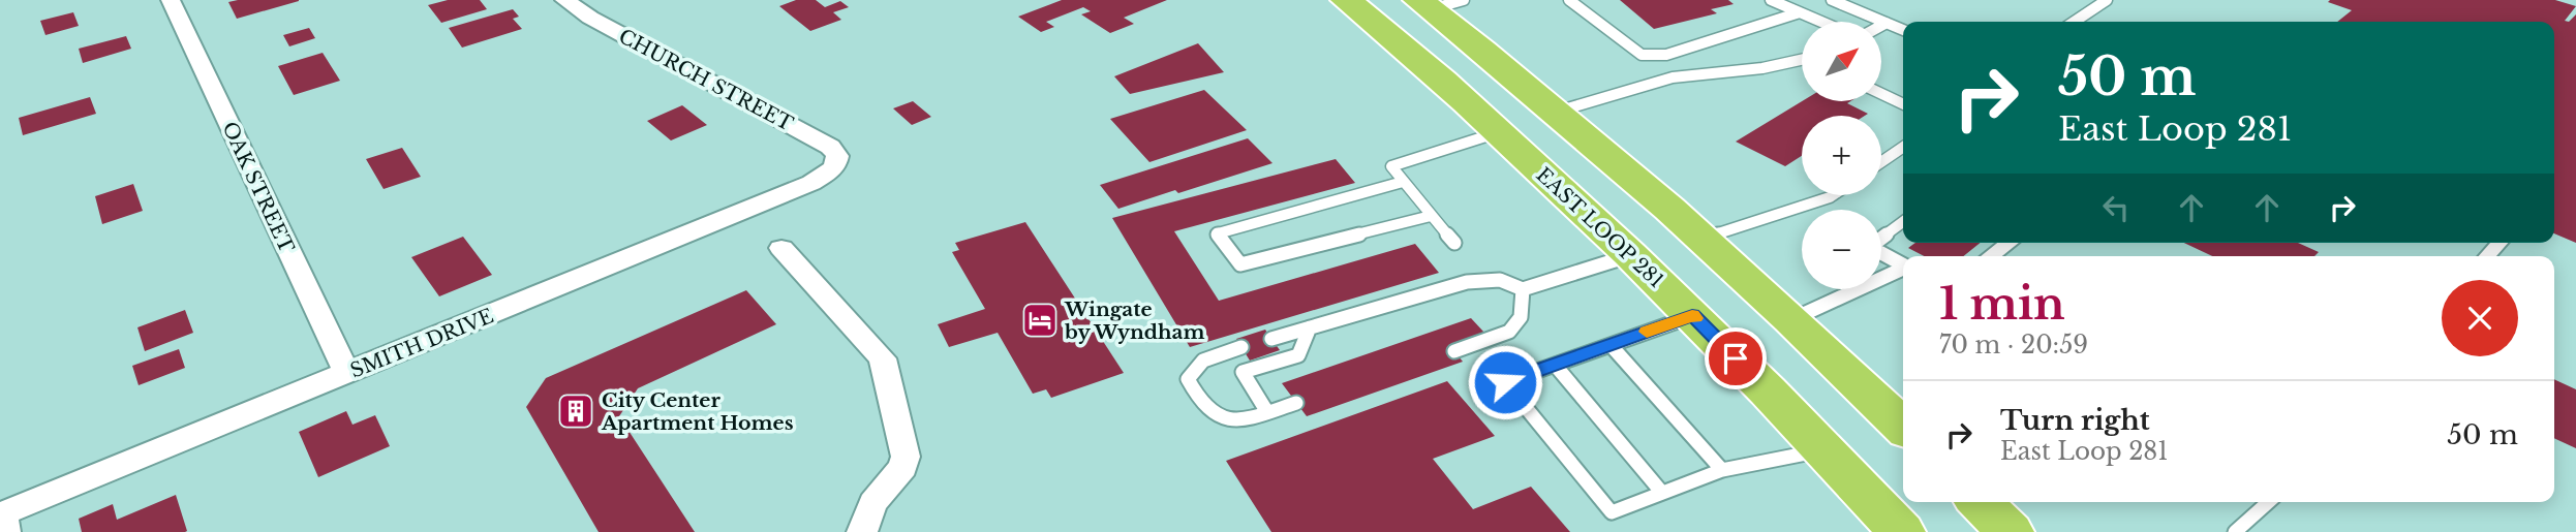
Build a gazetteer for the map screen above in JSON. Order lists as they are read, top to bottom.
{
  "streets": {
    "highway": ["EAST LOOP 281"],
    "street": ["CHURCH STREET", "OAK STREET", "SMITH DRIVE"]
  },
  "crossings": [
    ["CHURCH STREET", "SMITH DRIVE"],
    ["OAK STREET", "SMITH DRIVE"]
  ],
  "places": {
    "hotel": ["Wingate by Wyndham"],
    "building": ["City Center Apartment Homes"]
  },
  "north": "top right",
  "page": {
    "map_buttons": ["+", "−"],
    "turn": ["50 m", "East Loop 281"],
    "heading": ["1 min", "70 m · 20:59"],
    "list": [
      {
        "name": "Turn right",
        "note": "East Loop 281",
        "value": "50 m"
      }
    ]
  }
}
